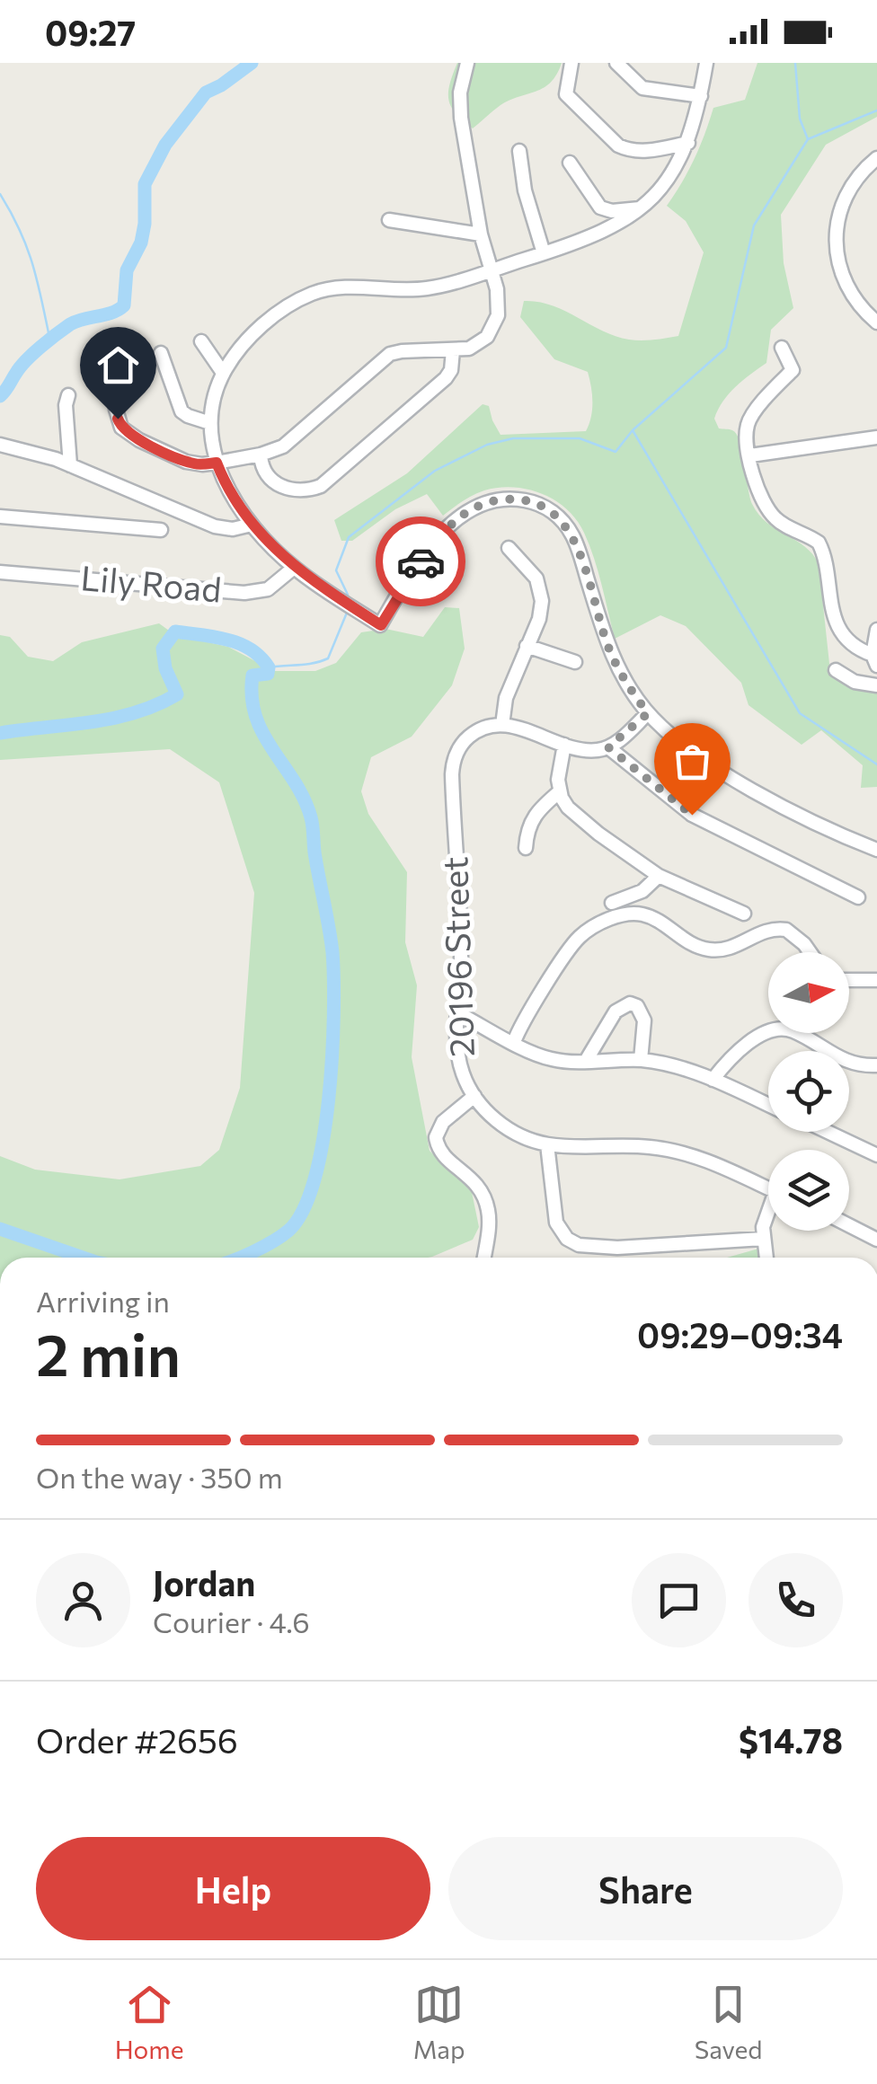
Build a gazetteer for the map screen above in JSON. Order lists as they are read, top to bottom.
{
  "streets": {
    "street": ["Lily Road", "20196 Street"]
  },
  "north": "right",
  "page": {
    "status": "09:27",
    "heading": ["2 min", "Arriving in", "09:29–09:34"],
    "panel": [
      "Jordan",
      "Courier · 4.6",
      "Order #2656",
      "$14.78"
    ],
    "bar": "On the way · 350 m",
    "buttons": ["Help", "Share"],
    "tabs": ["Home", "Map", "Saved"]
  }
}
